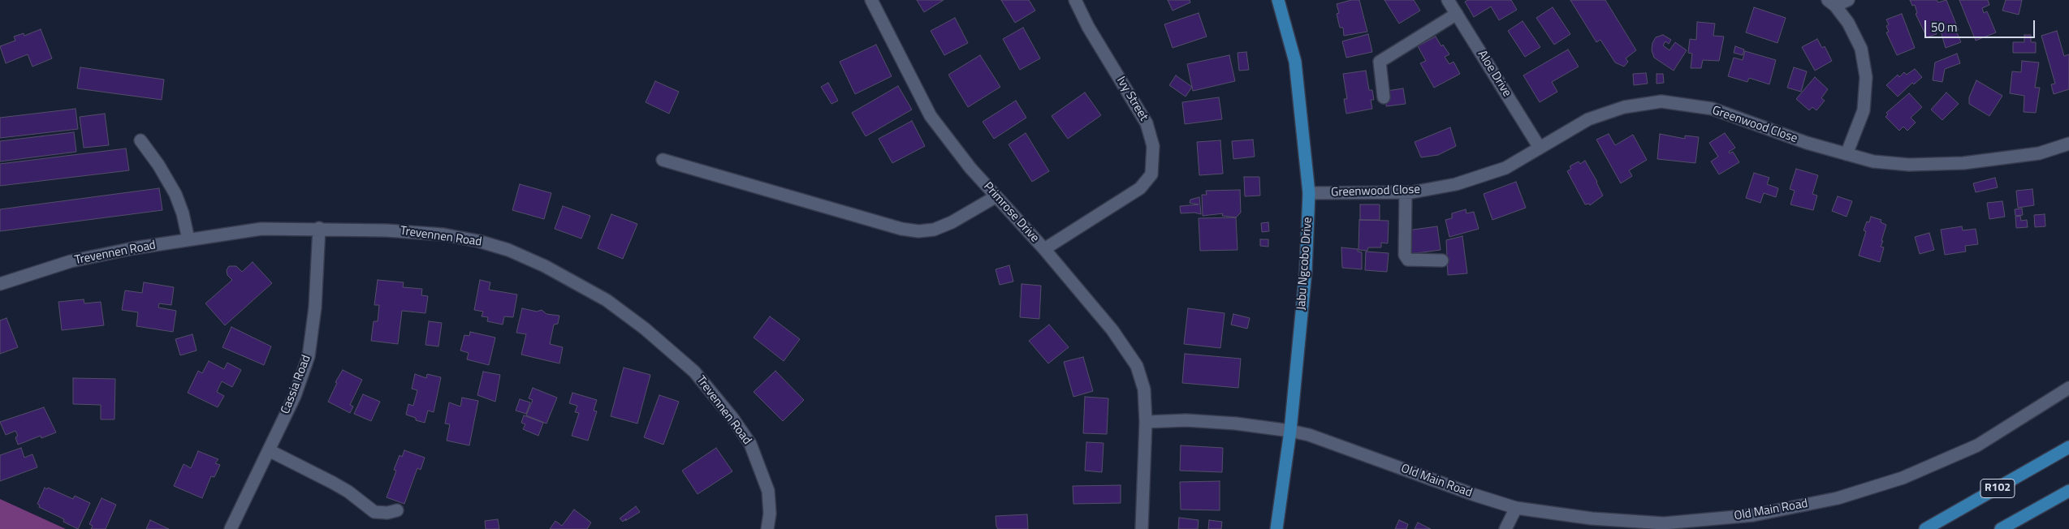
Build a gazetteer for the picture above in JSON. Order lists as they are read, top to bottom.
{
  "streets": {
    "main road": ["Jabu Ngcobo Drive", "R102"],
    "street": [
      "Aloe Drive",
      "Ivy Street",
      "Greenwood Close",
      "Primrose Drive",
      "Trevennen Road",
      "Cassia Road",
      "Old Main Road"
    ]
  },
  "crossings": [
    ["Aloe Drive", "Greenwood Close"],
    ["Ivy Street", "Primrose Drive"],
    ["Greenwood Close", "Jabu Ngcobo Drive"],
    ["Trevennen Road", "Cassia Road"],
    ["Jabu Ngcobo Drive", "Old Main Road"]
  ],
  "scale_bar": "50 m"
}
